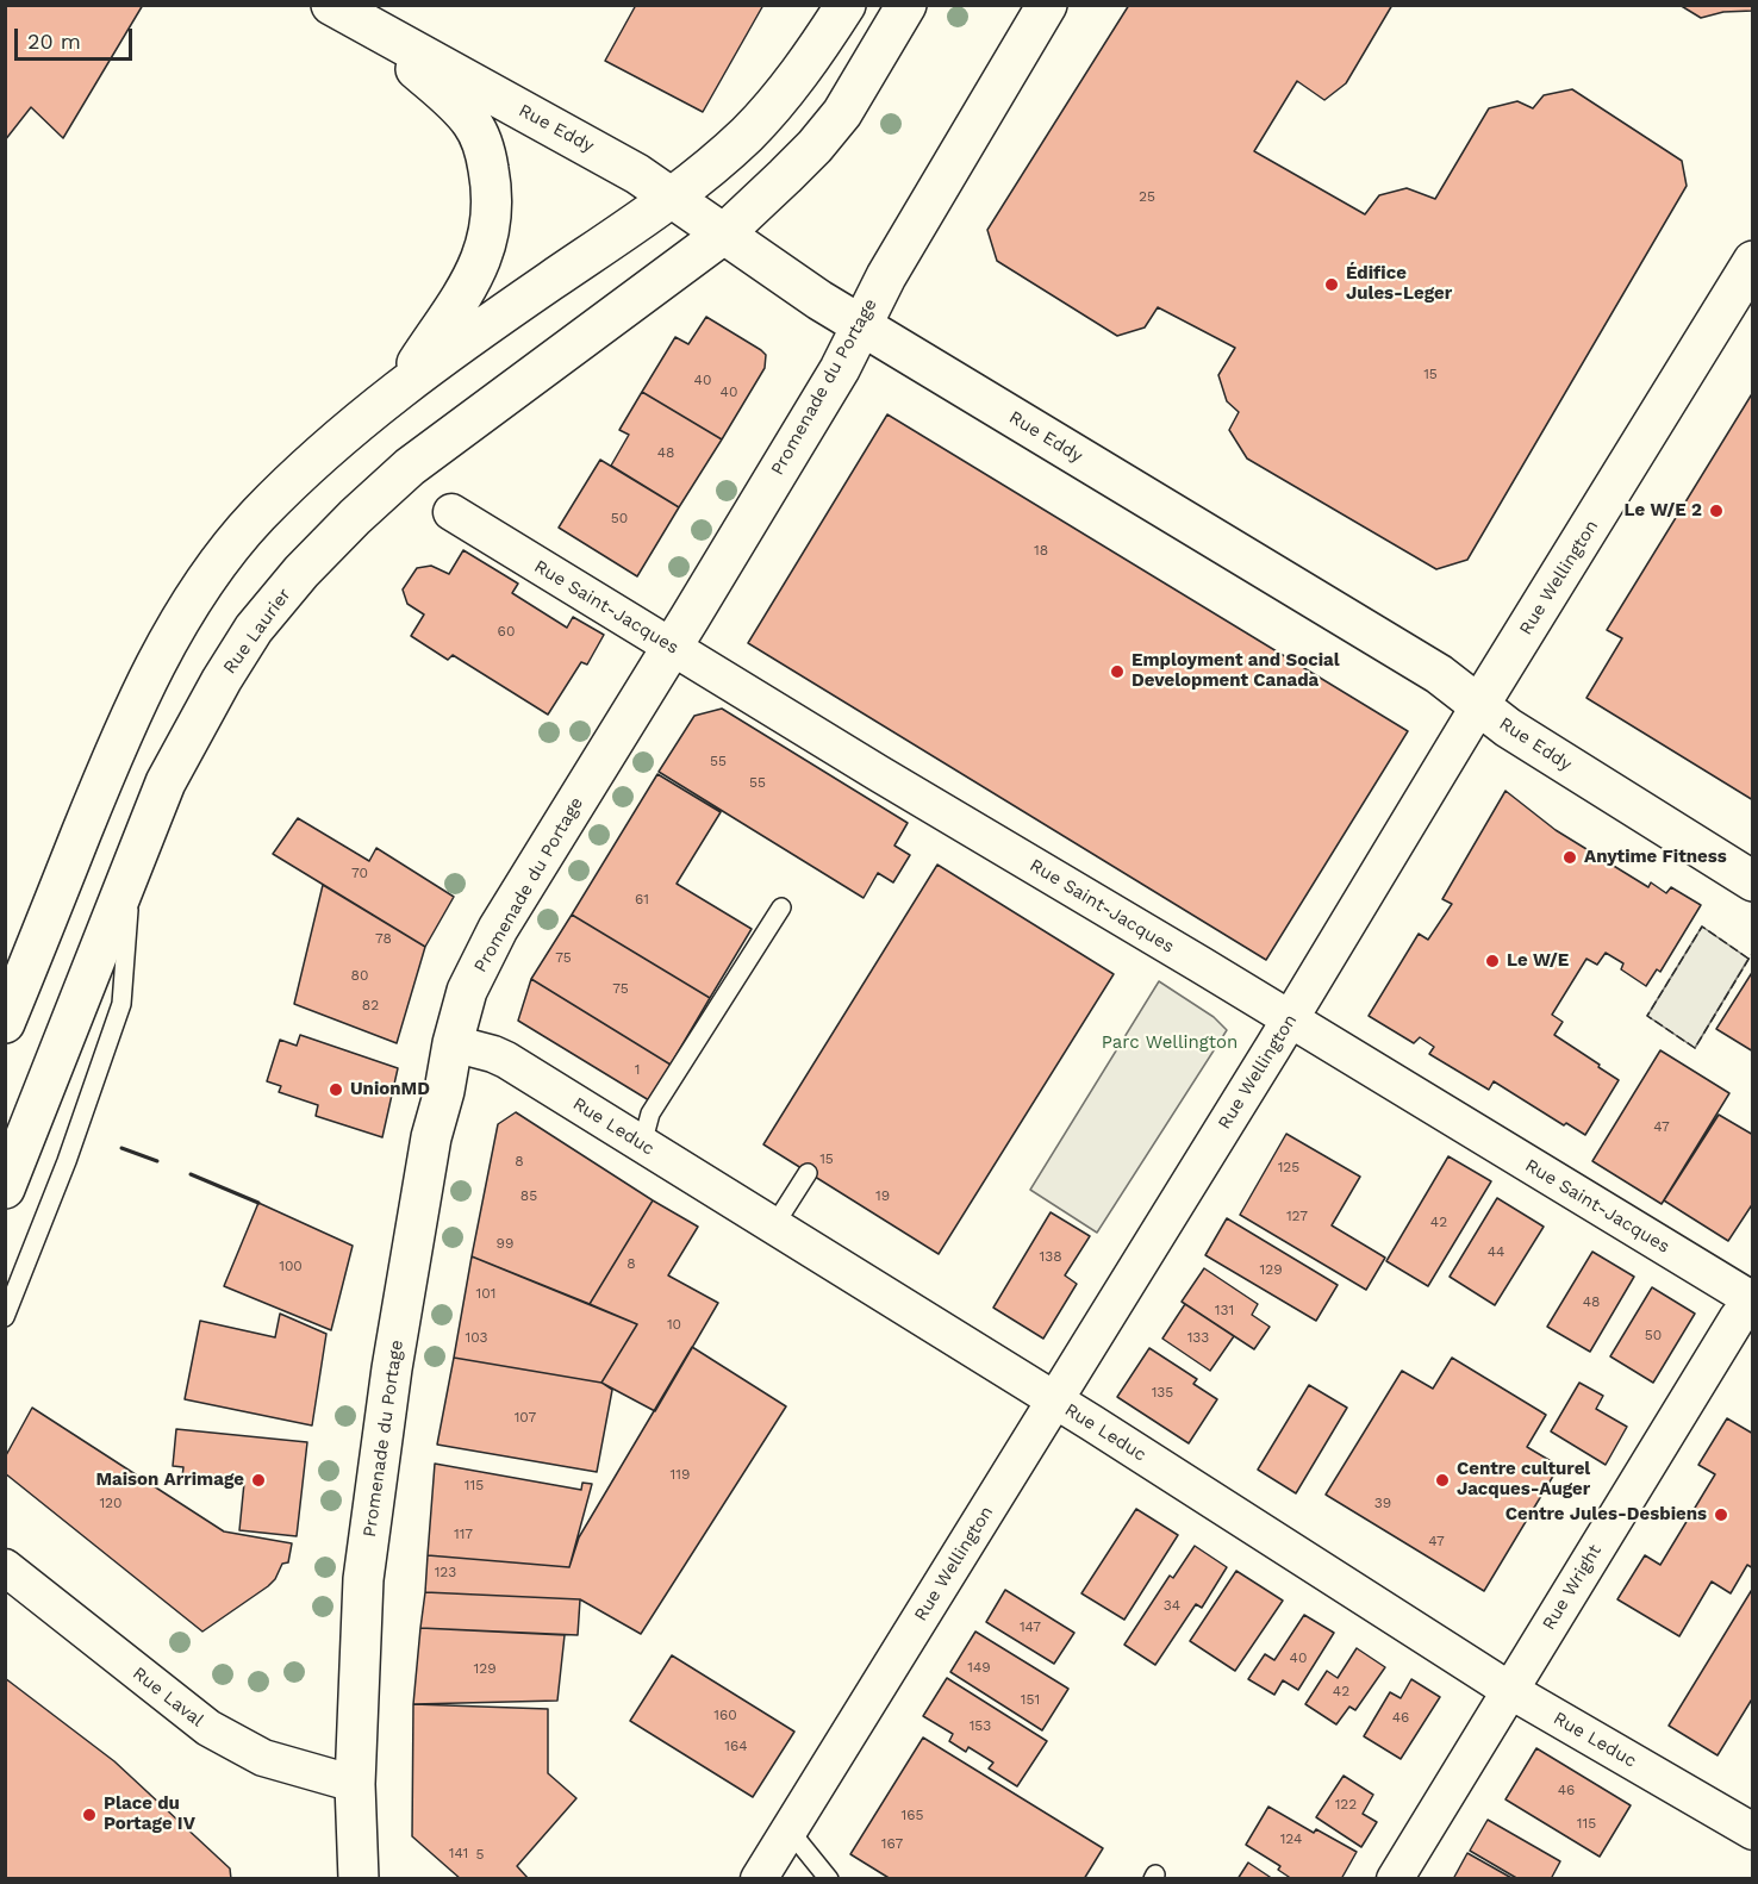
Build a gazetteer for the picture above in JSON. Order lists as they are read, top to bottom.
{
  "streets": {
    "main road": [
      "Rue Eddy",
      "Promenade du Portage",
      "Rue Wellington",
      "Rue Laurier"
    ],
    "street": [
      "Rue Saint-Jacques",
      "Rue Leduc",
      "Rue Wright",
      "Rue Laval"
    ]
  },
  "crossings": [
    ["Rue Eddy", "Promenade du Portage"],
    ["Rue Eddy", "Rue Wellington"],
    ["Rue Eddy", "Rue Laurier"],
    ["Promenade du Portage", "Rue Saint-Jacques"],
    ["Promenade du Portage", "Rue Leduc"],
    ["Promenade du Portage", "Rue Laval"],
    ["Rue Wellington", "Rue Saint-Jacques"],
    ["Rue Wellington", "Rue Leduc"],
    ["Rue Saint-Jacques", "Rue Wright"],
    ["Rue Leduc", "Rue Wright"]
  ],
  "parks": ["Parc Wellington"],
  "places": [
    "Édifice Jules-Leger",
    "Le W/E 2",
    "Employment and Social Development Canada",
    "Anytime Fitness",
    "Le W/E",
    "UnionMD",
    "Maison Arrimage",
    "Centre culturel Jacques-Auger",
    "Centre Jules-Desbiens",
    "Place du Portage IV"
  ],
  "house_numbers": [
    "25",
    "15",
    "40",
    "40",
    "48",
    "50",
    "18",
    "60",
    "55",
    "55",
    "70",
    "61",
    "78",
    "75",
    "80",
    "75",
    "82",
    "1",
    "47",
    "15",
    "8",
    "125",
    "85",
    "19",
    "127",
    "42",
    "99",
    "44",
    "138",
    "8",
    "100",
    "129",
    "101",
    "48",
    "131",
    "10",
    "50",
    "103",
    "133",
    "135",
    "107",
    "119",
    "115",
    "120",
    "39",
    "117",
    "47",
    "123",
    "34",
    "147",
    "40",
    "149",
    "129",
    "42",
    "151",
    "160",
    "46",
    "153",
    "164",
    "46",
    "122",
    "165",
    "115",
    "124",
    "167",
    "141",
    "5"
  ],
  "scale_bar": "20 m"
}
